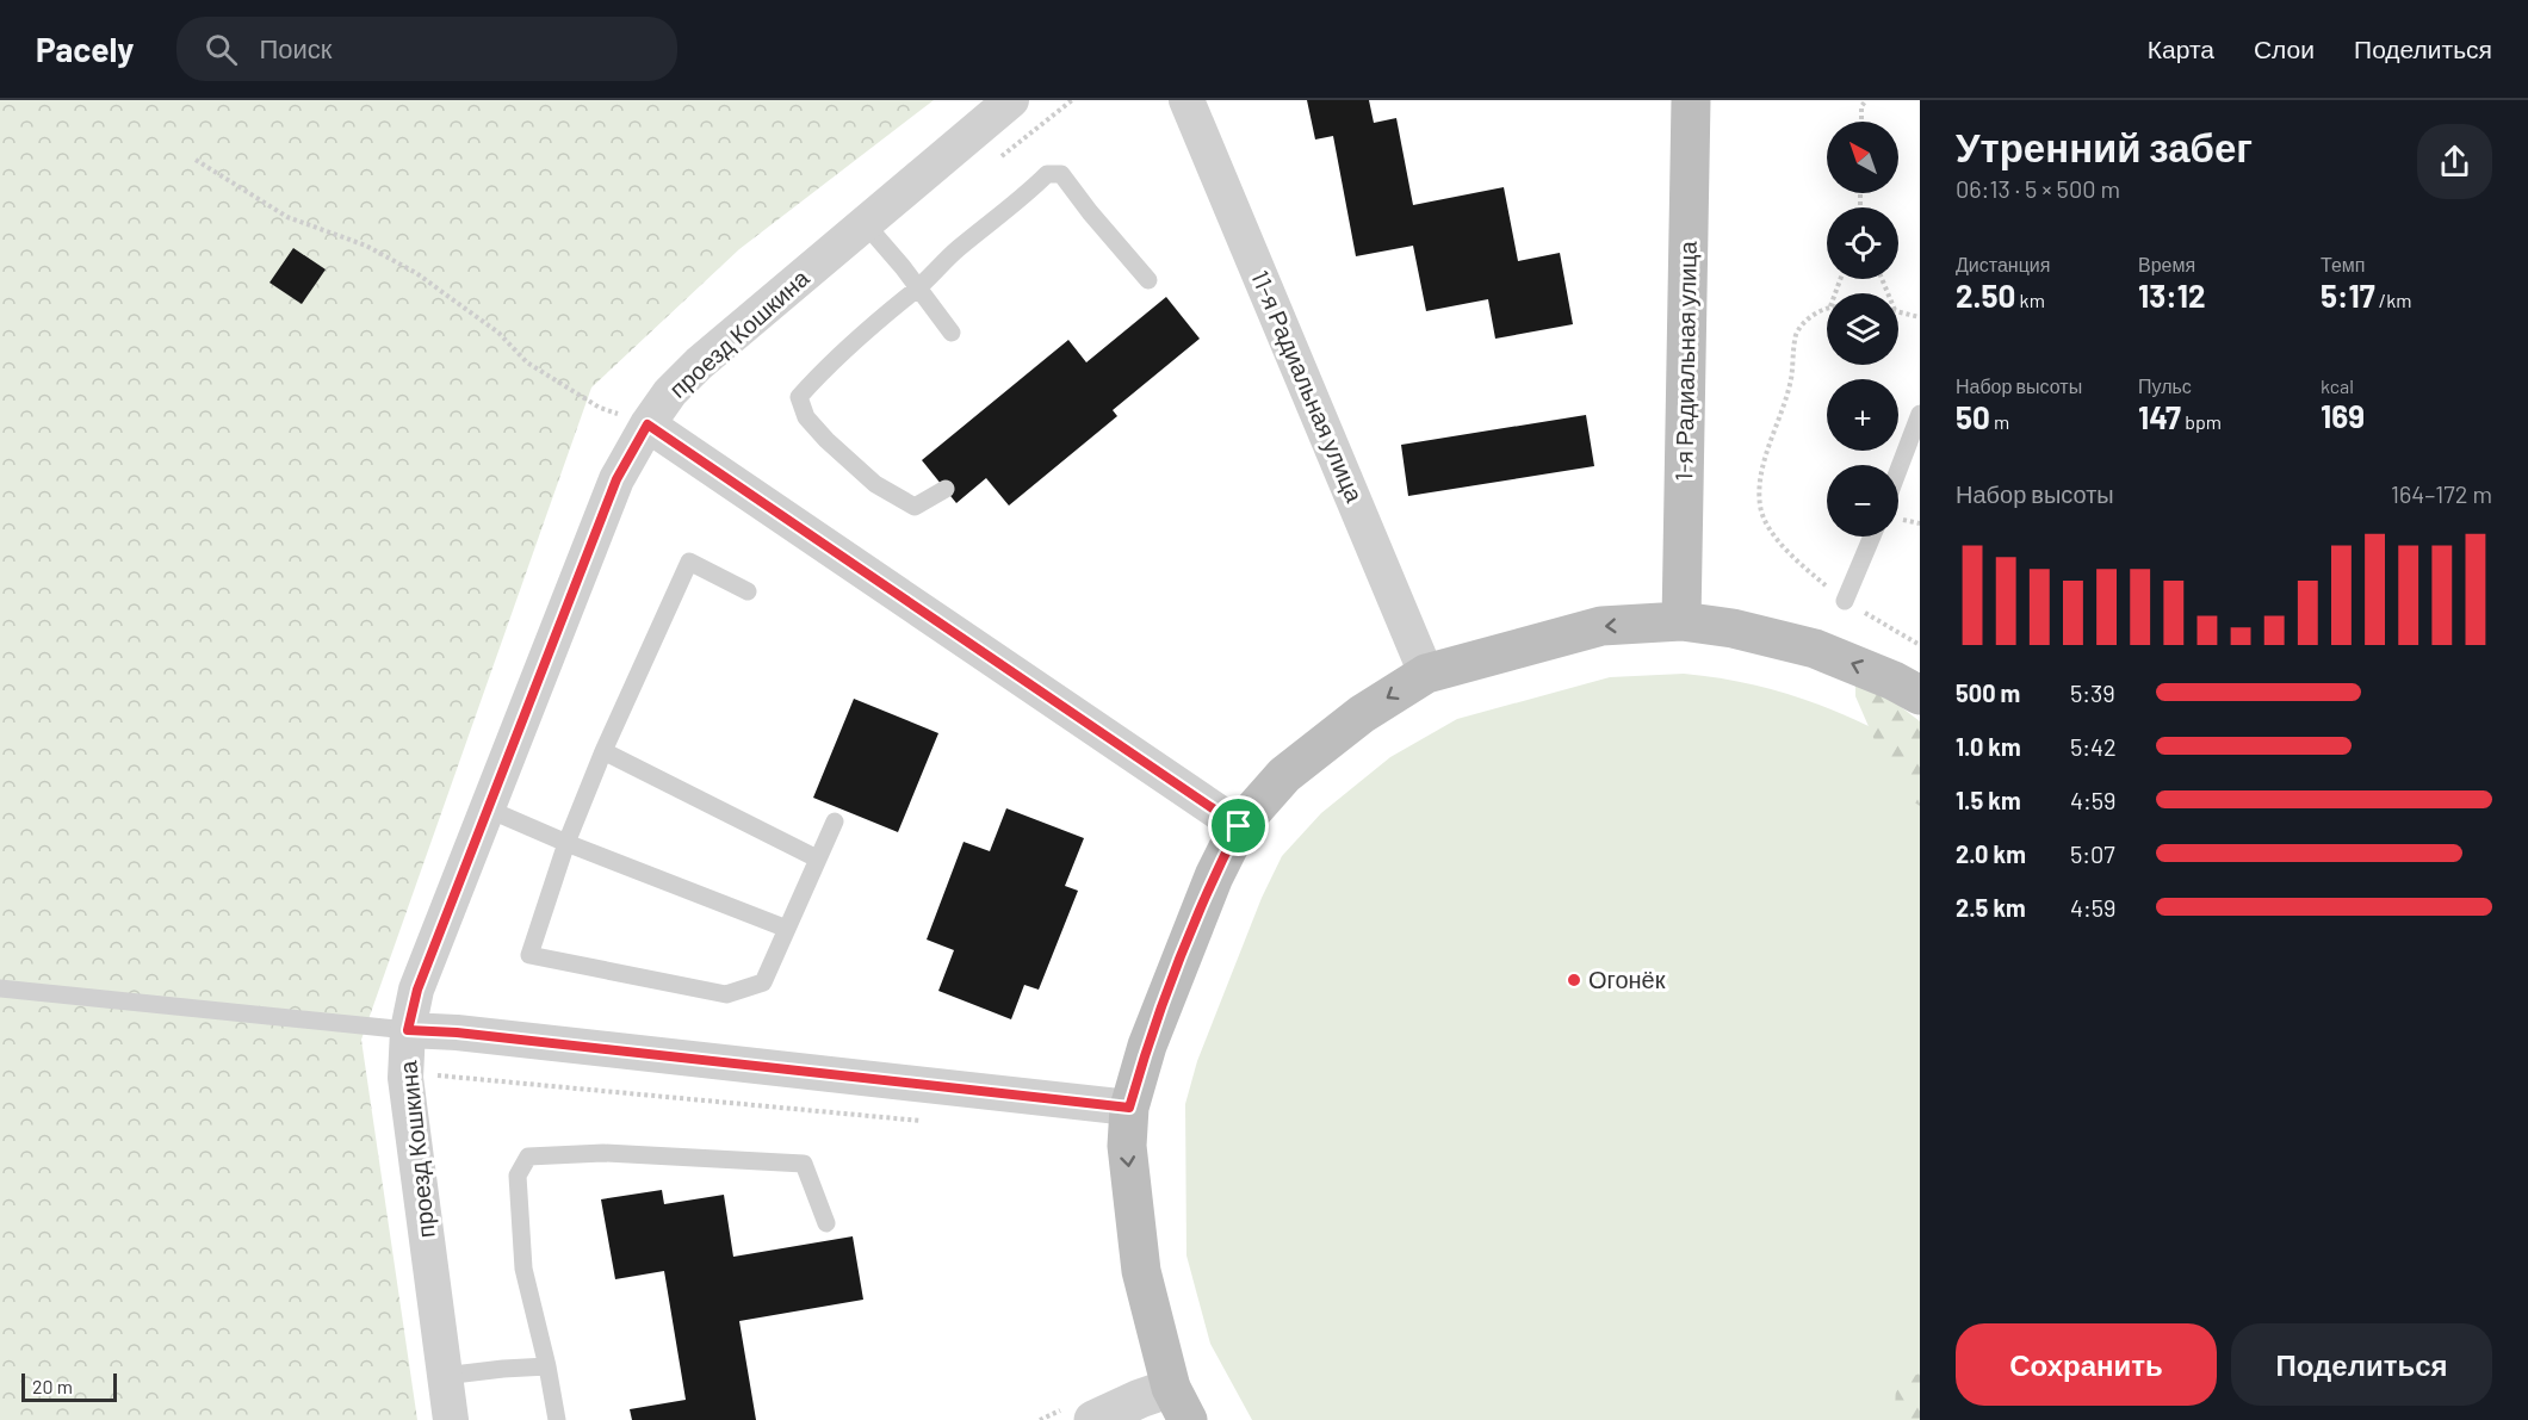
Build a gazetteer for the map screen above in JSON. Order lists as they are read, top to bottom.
{
  "streets": {
    "main road": ["1-я Радиальная улица"],
    "street": ["проезд Кошкина", "11-я Радиальная улица"]
  },
  "places": ["Огонёк"],
  "scale_bar": "20 m",
  "north": "top left",
  "page": {
    "header": "Pacely",
    "search": "Поиск",
    "nav": ["Карта", "Слои", "Поделиться"],
    "heading": ["Утренний забег", "06:13 · 5 × 500 m"],
    "map_buttons": ["+", "−"],
    "stats": [
      ["Дистанция", "2.50 km"],
      ["Время", "13:12"],
      ["Темп", "5:17 /km"],
      ["Набор высоты", "50 m"],
      ["Пульс", "147 bpm"],
      ["kcal", "169"]
    ],
    "chart": ["Набор высоты", "164–172 m"],
    "list": [
      {
        "name": "500 m",
        "note": "5:39"
      },
      {
        "name": "1.0 km",
        "note": "5:42"
      },
      {
        "name": "1.5 km",
        "note": "4:59"
      },
      {
        "name": "2.0 km",
        "note": "5:07"
      },
      {
        "name": "2.5 km",
        "note": "4:59"
      }
    ],
    "buttons": ["Сохранить", "Поделиться"],
    "scale": "20 m"
  }
}
